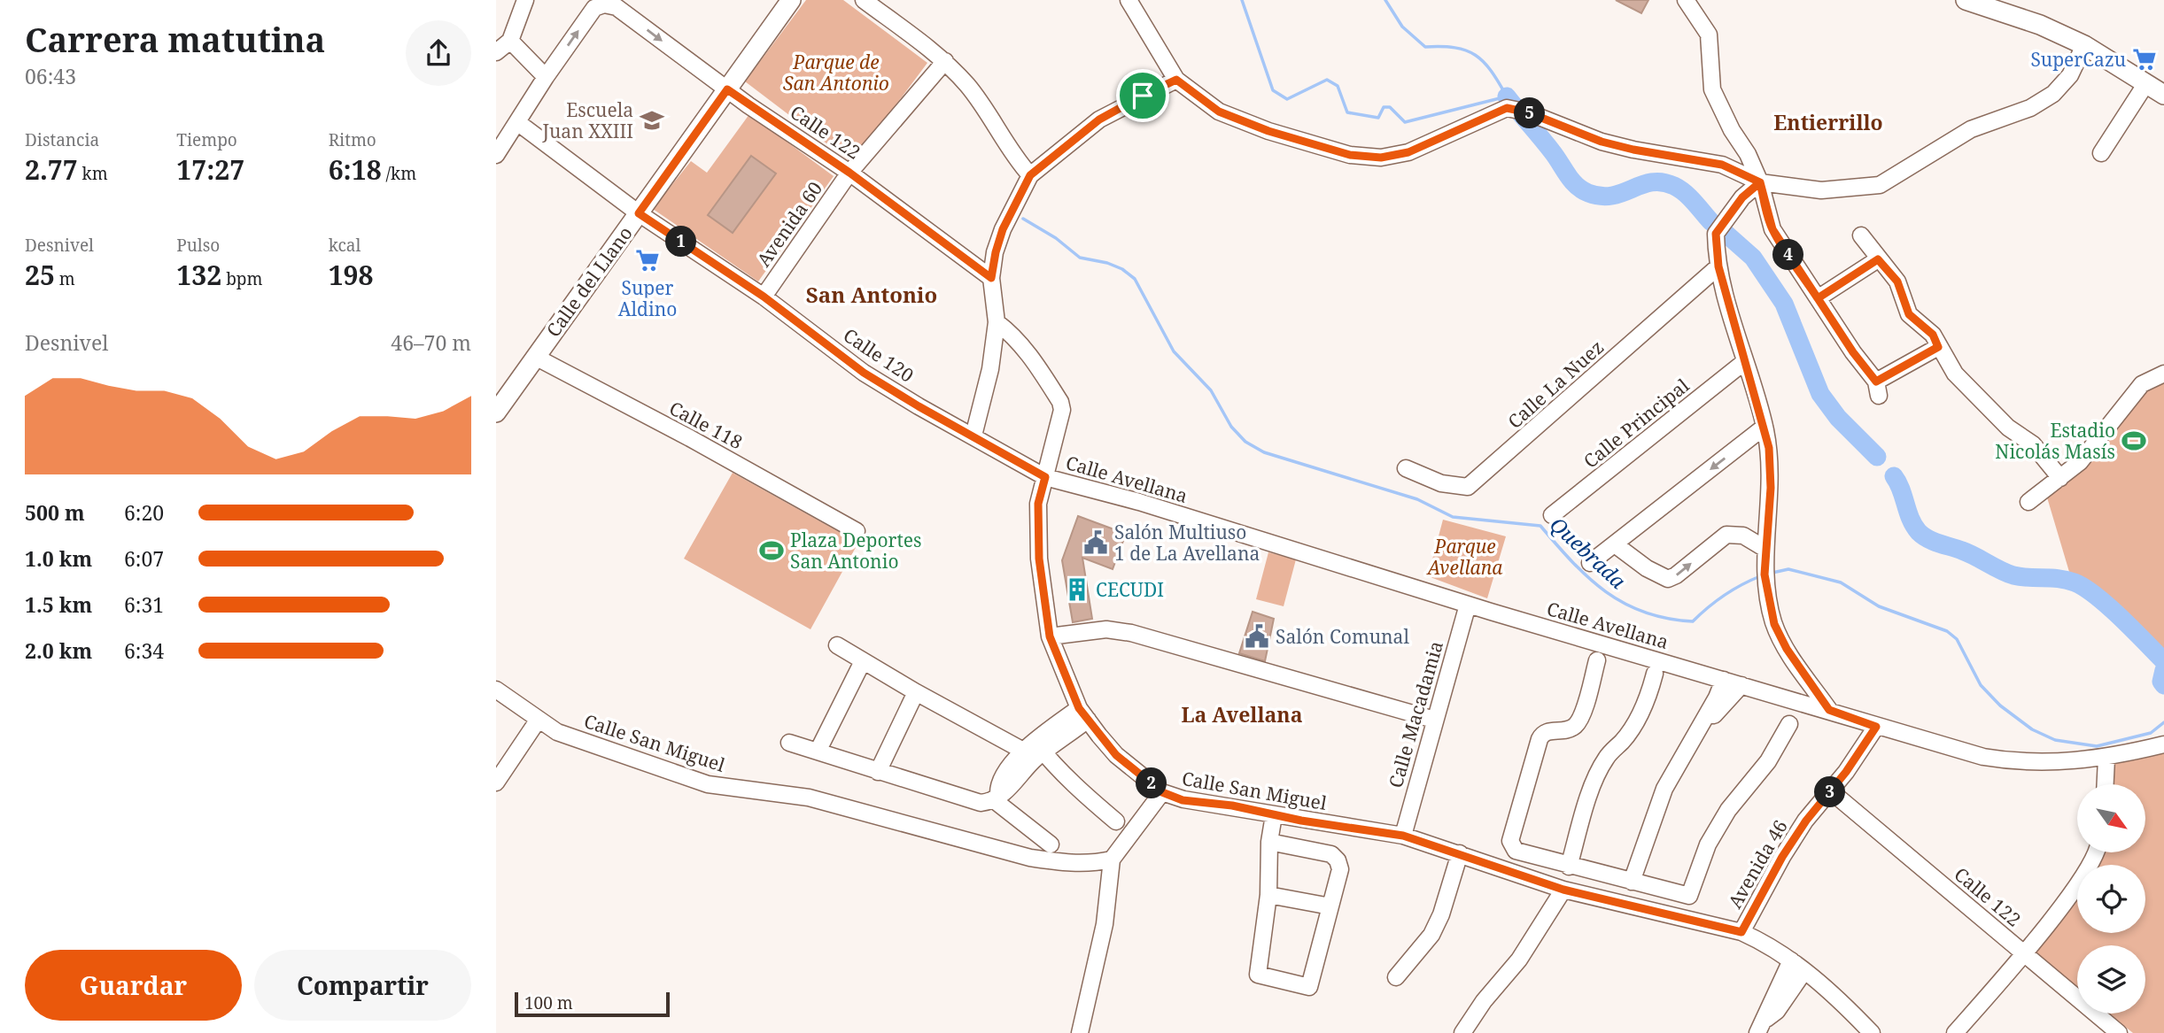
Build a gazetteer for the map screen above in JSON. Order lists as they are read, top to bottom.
{
  "streets": {
    "main road": ["Calle del Llano"],
    "street": [
      "Calle 122",
      "Avenida 60",
      "Calle 120",
      "Calle La Nuez",
      "Calle Principal",
      "Calle 118",
      "Calle Avellana",
      "Calle Macadamia",
      "Calle San Miguel",
      "Avenida 46"
    ]
  },
  "crossings": [
    ["Calle 122", "Avenida 60"],
    ["Calle 122", "Calle del Llano"],
    ["Calle 122", "Avenida 46"],
    ["Avenida 60", "Calle 120"],
    ["Calle del Llano", "Calle 120"],
    ["Calle del Llano", "Calle 118"],
    ["Calle 120", "Calle Avellana"],
    ["Calle Avellana", "Calle Macadamia"],
    ["Calle Avellana", "Avenida 46"],
    ["Calle Macadamia", "Calle San Miguel"],
    ["Calle San Miguel", "Avenida 46"]
  ],
  "districts": ["Entierrillo", "San Antonio", "La Avellana"],
  "water": ["Quebrada"],
  "parks": ["Parque de San Antonio", "Parque Avellana"],
  "places": {
    "supermarket": ["SuperCazu", "Super Aldino"],
    "school or university": ["Escuela Juan XXIII"],
    "sports": ["Estadio Nicolás Masís", "Plaza Deportes San Antonio"],
    "public building": ["Salón Multiuso 1 de La Avellana", "Salón Comunal"],
    "building": ["CECUDI"]
  },
  "scale_bar": "100 m",
  "north": "bottom right",
  "page": {
    "heading": ["Carrera matutina", "06:43"],
    "pins": [
      "5",
      "1",
      "4",
      "2",
      "3"
    ],
    "stats": [
      ["Distancia", "2.77 km"],
      ["Tiempo", "17:27"],
      ["Ritmo", "6:18 /km"],
      ["Desnivel", "25 m"],
      ["Pulso", "132 bpm"],
      ["kcal", "198"]
    ],
    "chart": ["Desnivel", "46–70 m"],
    "list": [
      {
        "name": "500 m",
        "note": "6:20"
      },
      {
        "name": "1.0 km",
        "note": "6:07"
      },
      {
        "name": "1.5 km",
        "note": "6:31"
      },
      {
        "name": "2.0 km",
        "note": "6:34"
      }
    ],
    "buttons": ["Guardar", "Compartir"],
    "scale": "100 m"
  }
}
